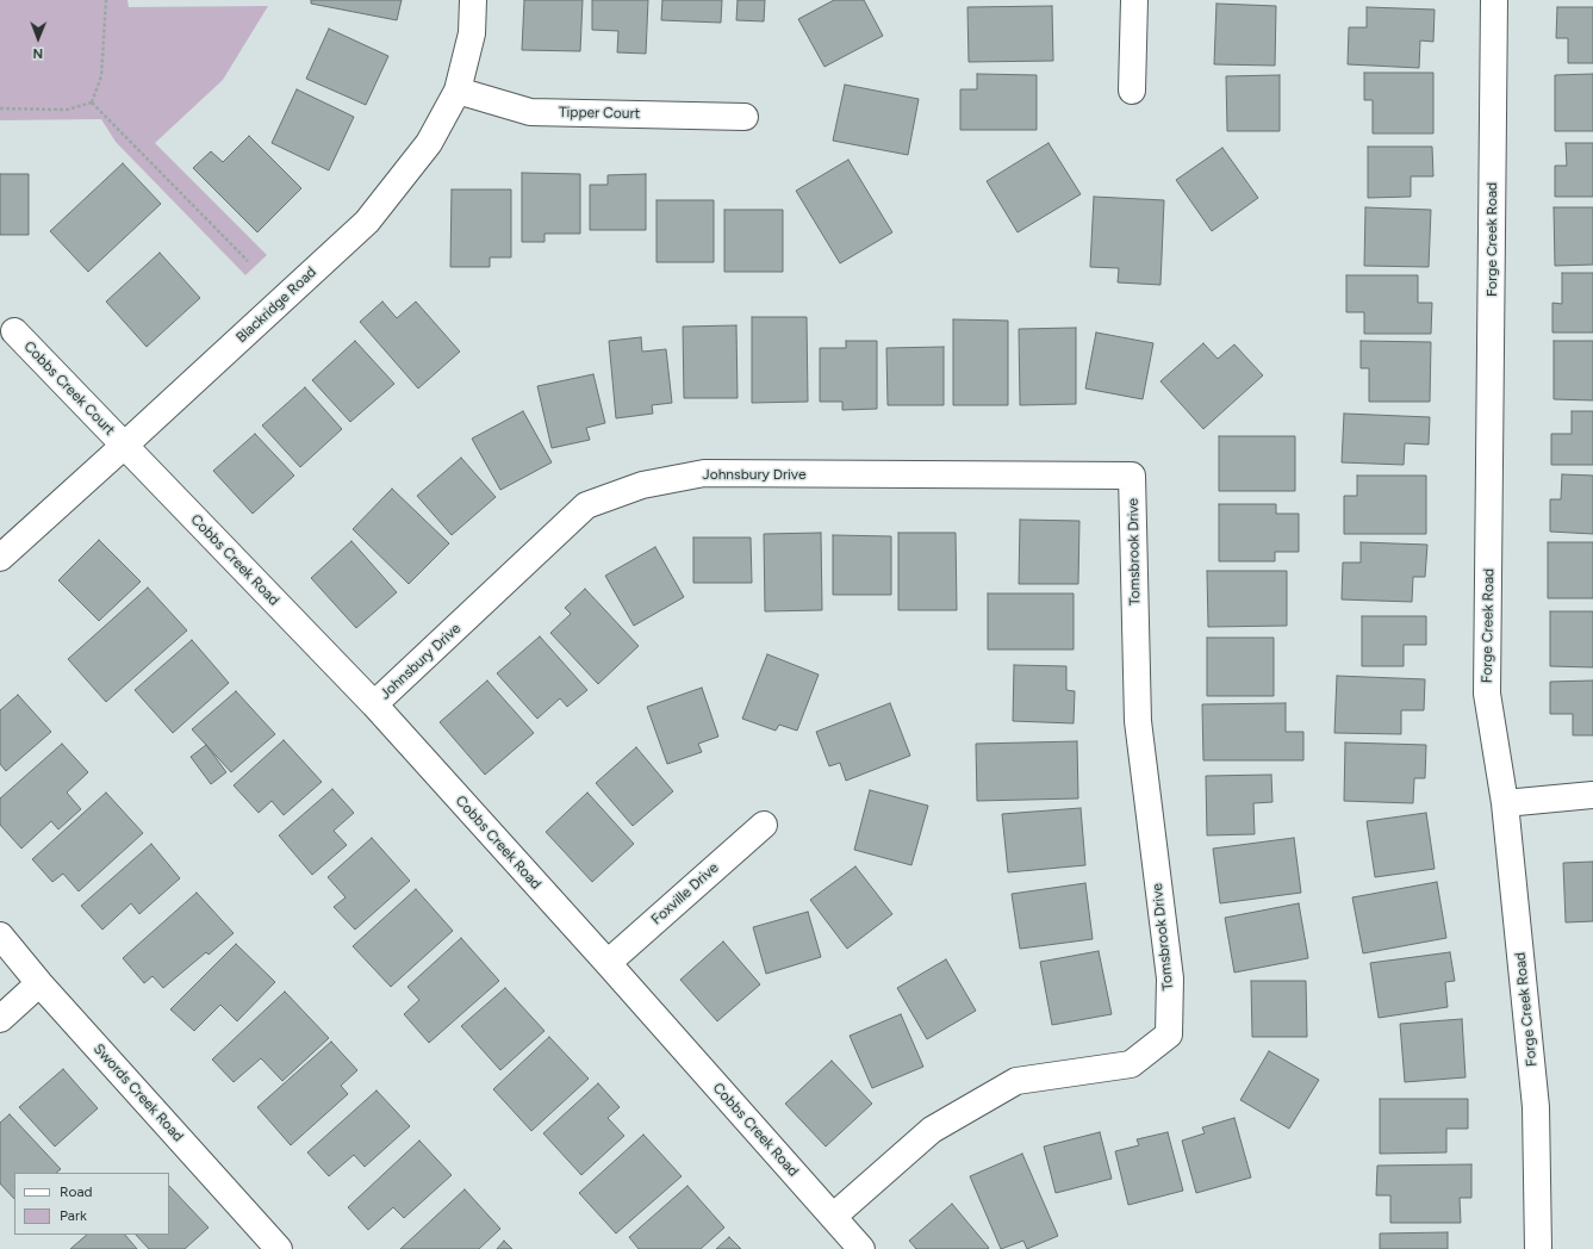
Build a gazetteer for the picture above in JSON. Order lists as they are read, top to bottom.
{
  "streets": {
    "street": [
      "Tipper Court",
      "Forge Creek Road",
      "Blackridge Road",
      "Cobbs Creek Court",
      "Johnsbury Drive",
      "Tomsbrook Drive",
      "Cobbs Creek Road",
      "Foxville Drive",
      "Swords Creek Road"
    ]
  },
  "crossings": [
    ["Tipper Court", "Blackridge Road"],
    ["Blackridge Road", "Cobbs Creek Court"],
    ["Blackridge Road", "Cobbs Creek Road"],
    ["Cobbs Creek Court", "Cobbs Creek Road"],
    ["Johnsbury Drive", "Tomsbrook Drive"],
    ["Johnsbury Drive", "Cobbs Creek Road"],
    ["Tomsbrook Drive", "Cobbs Creek Road"],
    ["Cobbs Creek Road", "Foxville Drive"]
  ],
  "legend": ["Road", "Park"],
  "north": "bottom"
}
